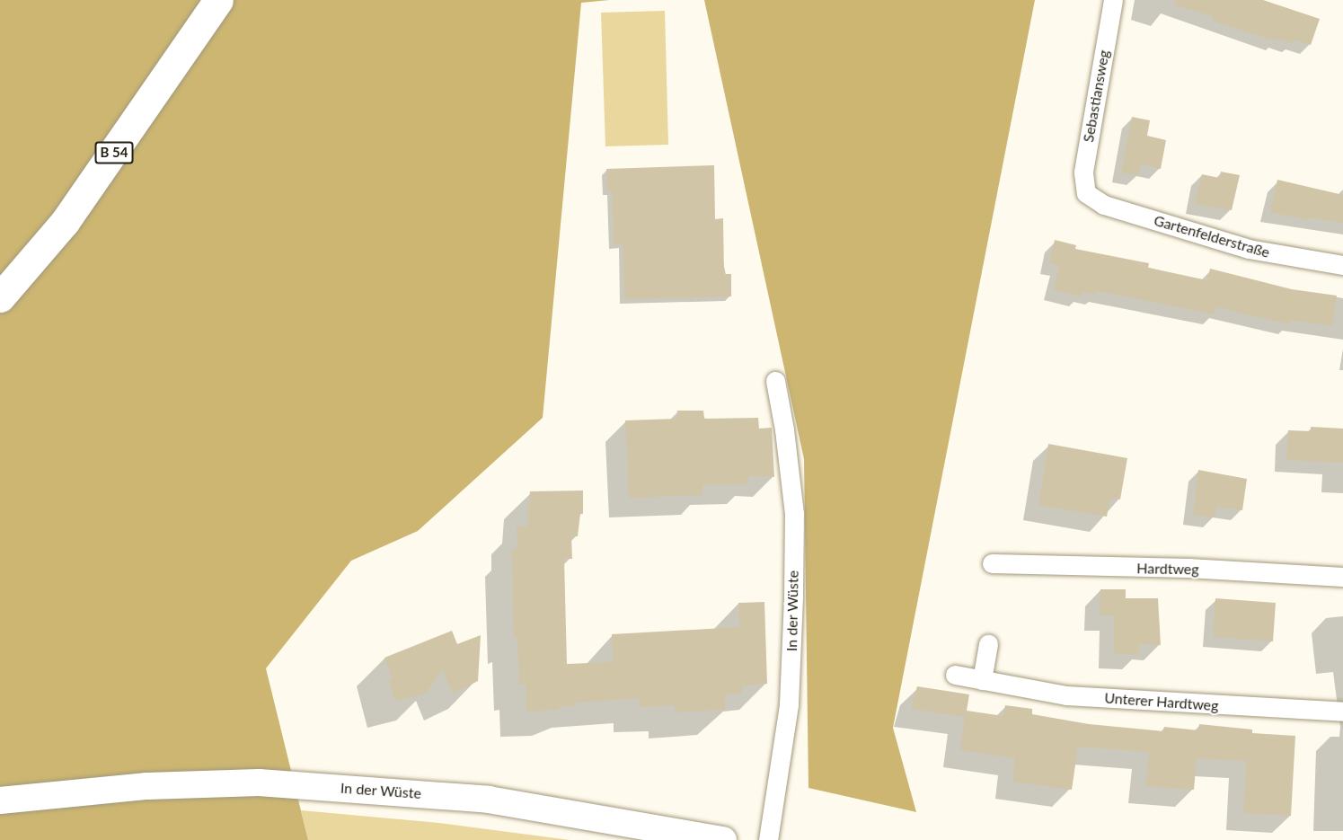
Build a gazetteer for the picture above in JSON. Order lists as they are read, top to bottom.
{
  "streets": {
    "main road": ["B 54", "In der Wüste"],
    "street": [
      "Sebastiansweg",
      "Gartenfelderstraße",
      "Hardtweg",
      "Unterer Hardtweg"
    ]
  },
  "crossings": [
    ["Sebastiansweg", "Gartenfelderstraße"]
  ]
}
